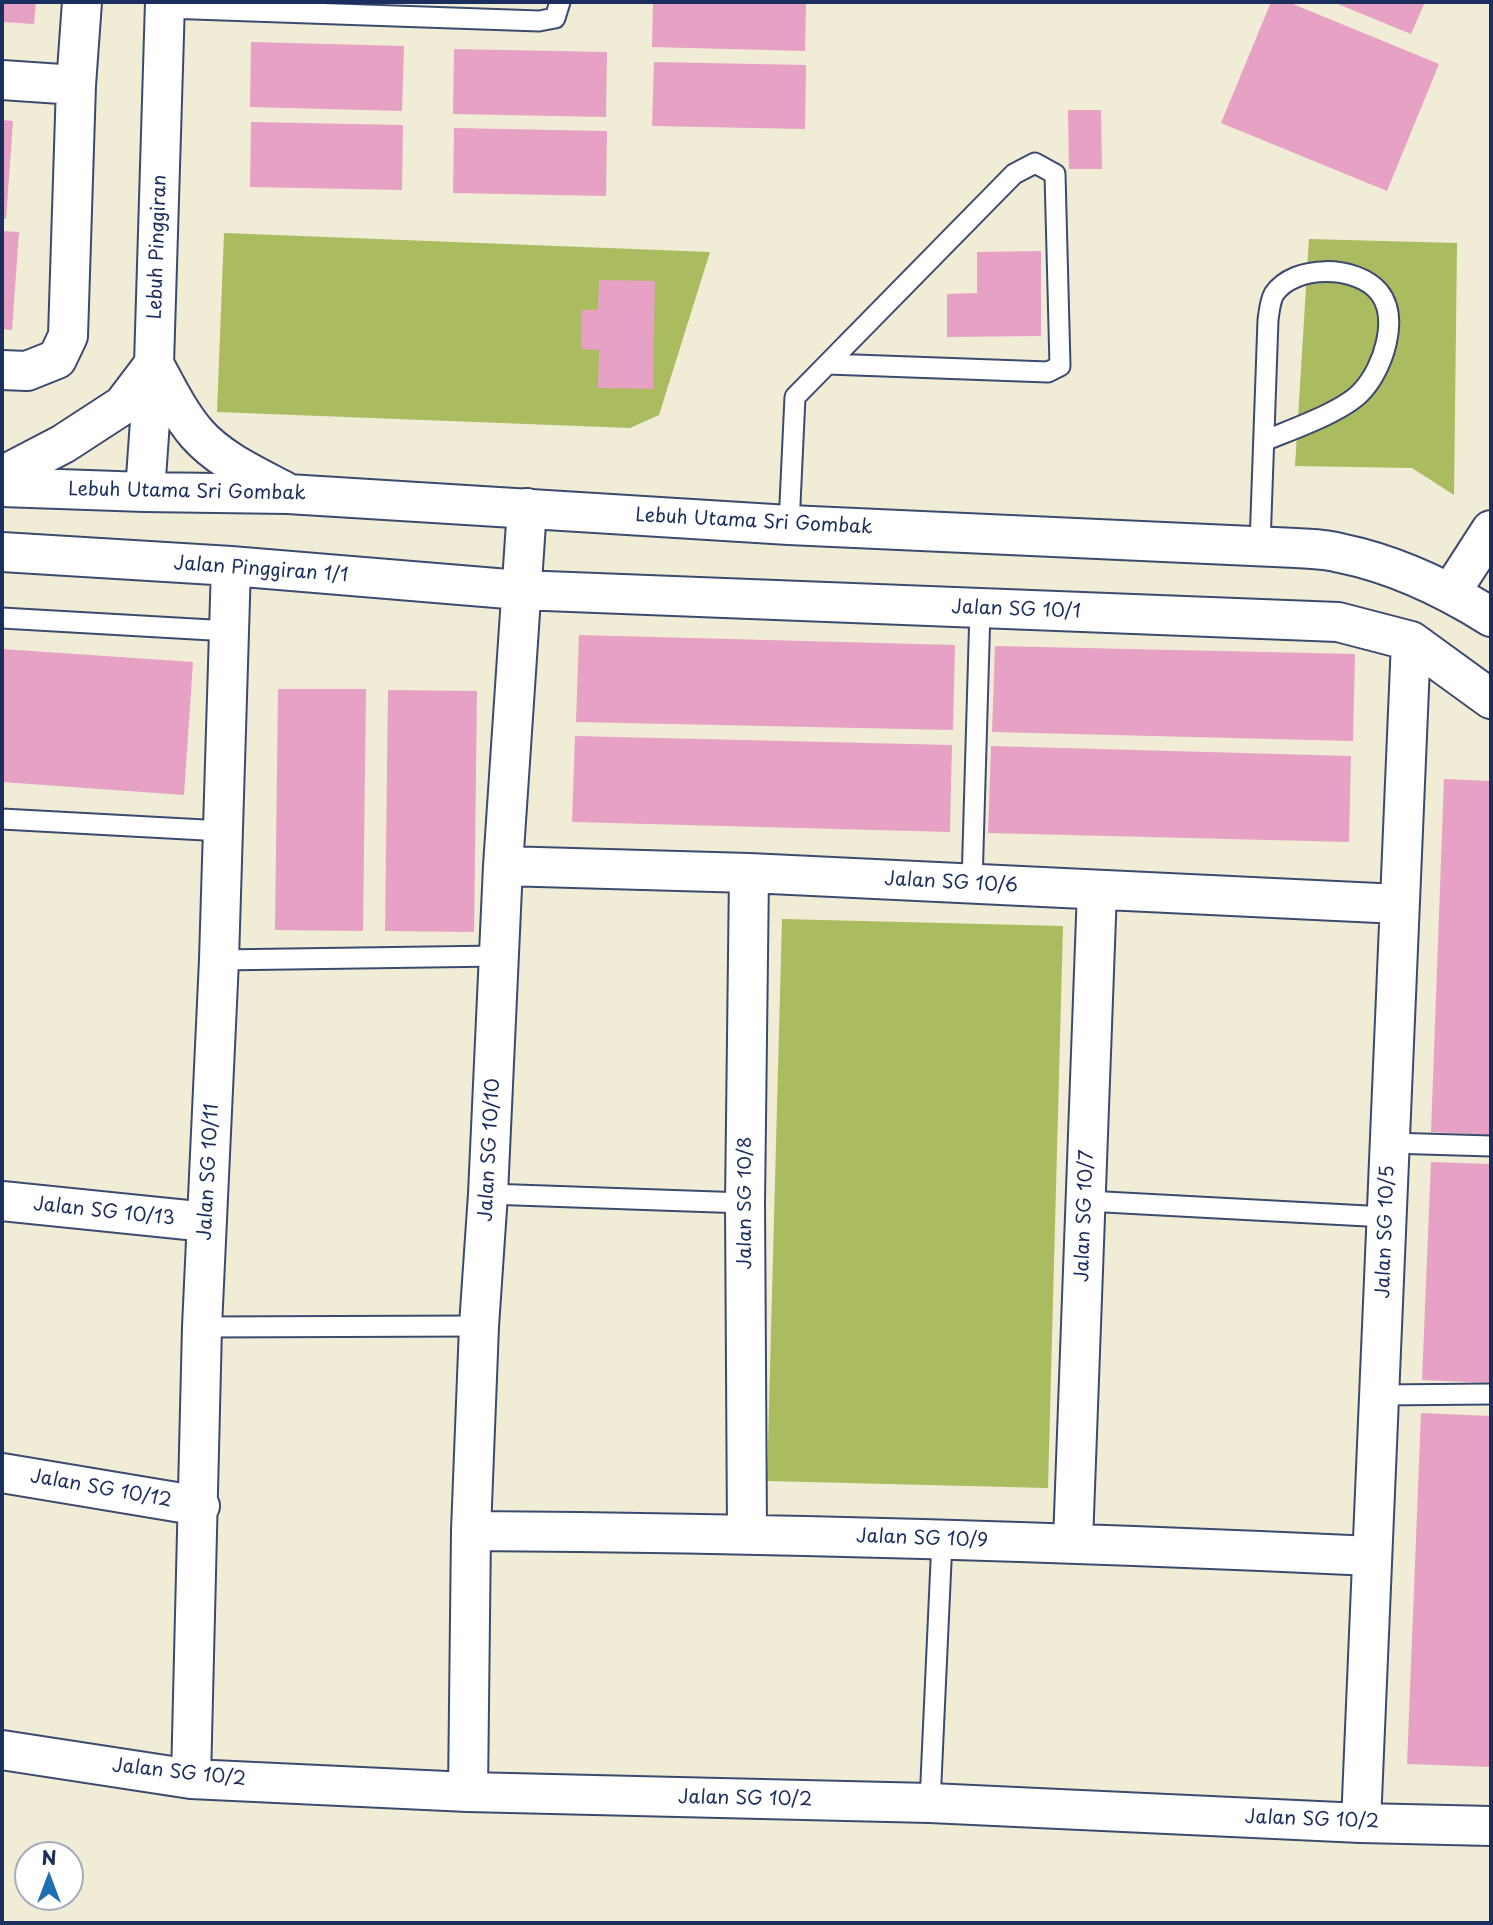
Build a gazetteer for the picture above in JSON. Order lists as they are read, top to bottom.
{
  "streets": {
    "street": [
      "Lebuh Pinggiran",
      "Lebuh Utama Sri Gombak",
      "Jalan Pinggiran 1/1",
      "Jalan SG 10/1",
      "Jalan SG 10/6",
      "Jalan SG 10/10",
      "Jalan SG 10/11",
      "Jalan SG 10/8",
      "Jalan SG 10/13",
      "Jalan SG 10/7",
      "Jalan SG 10/5",
      "Jalan SG 10/12",
      "Jalan SG 10/9",
      "Jalan SG 10/2"
    ]
  },
  "crossings": [
    ["Lebuh Pinggiran", "Lebuh Utama Sri Gombak"],
    ["Lebuh Utama Sri Gombak", "Jalan SG 10/10"],
    ["Jalan Pinggiran 1/1", "Jalan SG 10/1"],
    ["Jalan Pinggiran 1/1", "Jalan SG 10/10"],
    ["Jalan Pinggiran 1/1", "Jalan SG 10/11"],
    ["Jalan SG 10/1", "Jalan SG 10/10"],
    ["Jalan SG 10/1", "Jalan SG 10/5"],
    ["Jalan SG 10/6", "Jalan SG 10/10"],
    ["Jalan SG 10/6", "Jalan SG 10/8"],
    ["Jalan SG 10/6", "Jalan SG 10/7"],
    ["Jalan SG 10/6", "Jalan SG 10/5"],
    ["Jalan SG 10/10", "Jalan SG 10/9"],
    ["Jalan SG 10/10", "Jalan SG 10/2"],
    ["Jalan SG 10/11", "Jalan SG 10/13"],
    ["Jalan SG 10/11", "Jalan SG 10/12"],
    ["Jalan SG 10/11", "Jalan SG 10/2"],
    ["Jalan SG 10/8", "Jalan SG 10/9"],
    ["Jalan SG 10/7", "Jalan SG 10/9"],
    ["Jalan SG 10/5", "Jalan SG 10/9"],
    ["Jalan SG 10/5", "Jalan SG 10/2"]
  ],
  "north": "top"
}
